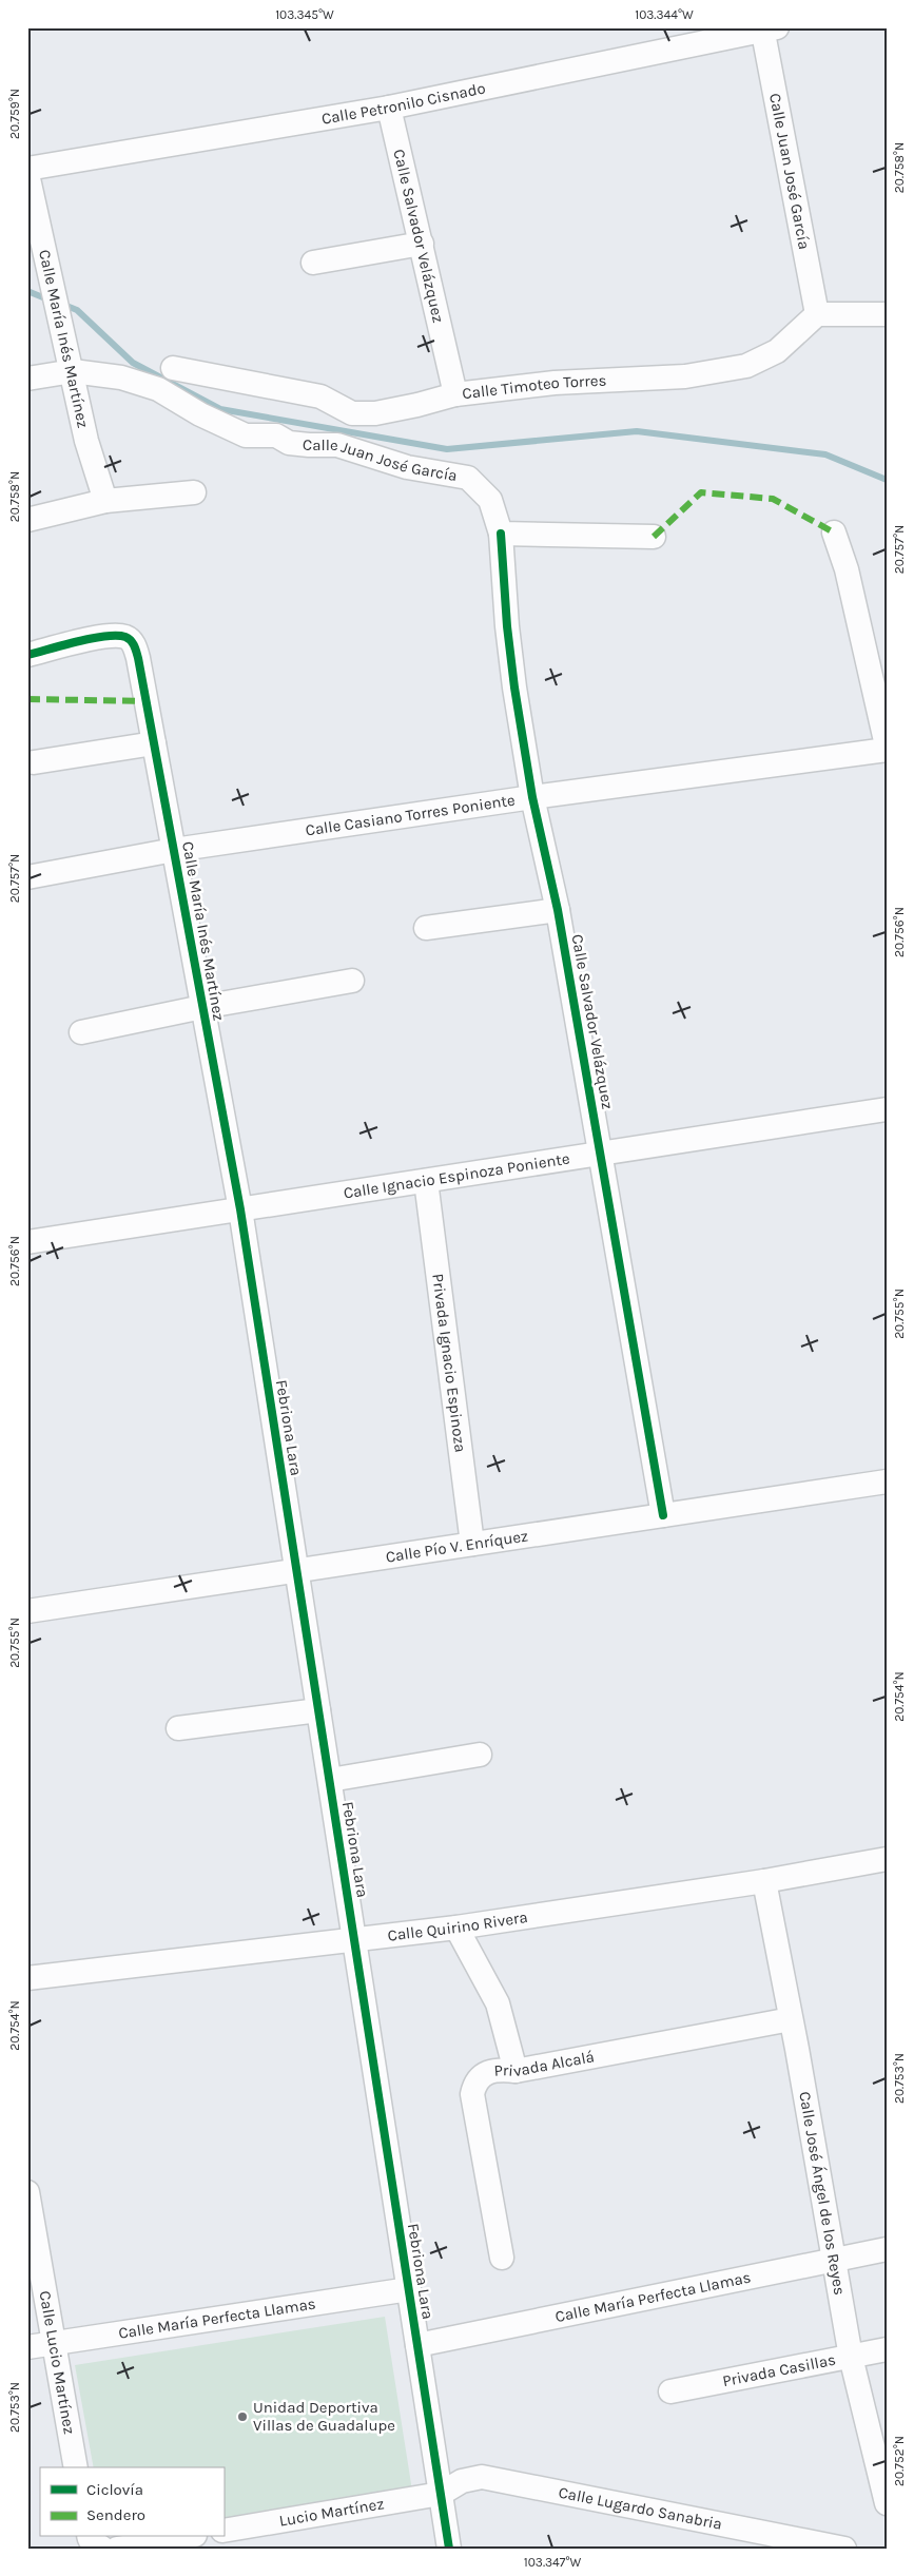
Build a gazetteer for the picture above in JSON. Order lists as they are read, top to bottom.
{
  "streets": {
    "street": [
      "Calle Petronilo Cisnado",
      "Calle Juan José García",
      "Calle Salvador Velázquez",
      "Calle María Inés Martínez",
      "Calle Timoteo Torres",
      "Calle Casiano Torres Poniente",
      "Calle Ignacio Espinoza Poniente",
      "Privada Ignacio Espinoza",
      "Febriona Lara",
      "Calle Pío V. Enríquez",
      "Calle Quirino Rivera",
      "Privada Alcalá",
      "Calle José Ángel de los Reyes",
      "Calle María Perfecta Llamas",
      "Calle Lucio Martínez",
      "Privada Casillas",
      "Calle Lugardo Sanabria",
      "Lucio Martínez"
    ]
  },
  "crossings": [
    ["Calle Petronilo Cisnado", "Calle Juan José García"],
    ["Calle Petronilo Cisnado", "Calle Salvador Velázquez"],
    ["Calle Juan José García", "Calle Salvador Velázquez"],
    ["Calle Juan José García", "Calle María Inés Martínez"],
    ["Calle Juan José García", "Calle Timoteo Torres"],
    ["Calle Salvador Velázquez", "Calle Timoteo Torres"],
    ["Calle Salvador Velázquez", "Calle Casiano Torres Poniente"],
    ["Calle Salvador Velázquez", "Calle Ignacio Espinoza Poniente"],
    ["Calle Salvador Velázquez", "Calle Pío V. Enríquez"],
    ["Calle María Inés Martínez", "Calle Casiano Torres Poniente"],
    ["Calle María Inés Martínez", "Calle Ignacio Espinoza Poniente"],
    ["Calle María Inés Martínez", "Febriona Lara"],
    ["Calle Ignacio Espinoza Poniente", "Privada Ignacio Espinoza"],
    ["Calle Ignacio Espinoza Poniente", "Febriona Lara"],
    ["Privada Ignacio Espinoza", "Calle Pío V. Enríquez"],
    ["Febriona Lara", "Calle Pío V. Enríquez"],
    ["Febriona Lara", "Calle Quirino Rivera"],
    ["Febriona Lara", "Calle María Perfecta Llamas"],
    ["Febriona Lara", "Calle Lugardo Sanabria"],
    ["Febriona Lara", "Lucio Martínez"],
    ["Calle Quirino Rivera", "Calle José Ángel de los Reyes"],
    ["Privada Alcalá", "Calle José Ángel de los Reyes"],
    ["Calle José Ángel de los Reyes", "Calle María Perfecta Llamas"],
    ["Calle José Ángel de los Reyes", "Privada Casillas"],
    ["Calle María Perfecta Llamas", "Calle Lucio Martínez"],
    ["Calle Lugardo Sanabria", "Lucio Martínez"]
  ],
  "places": ["Unidad Deportiva Villas de Guadalupe"],
  "legend": ["Ciclovía", "Sendero"],
  "coordinates": [
    "103.345°W",
    "103.344°W",
    "20.759°N",
    "20.758°N",
    "20.757°N",
    "20.756°N",
    "20.755°N",
    "20.754°N",
    "20.753°N",
    "20.752°N",
    "103.347°W"
  ]
}
